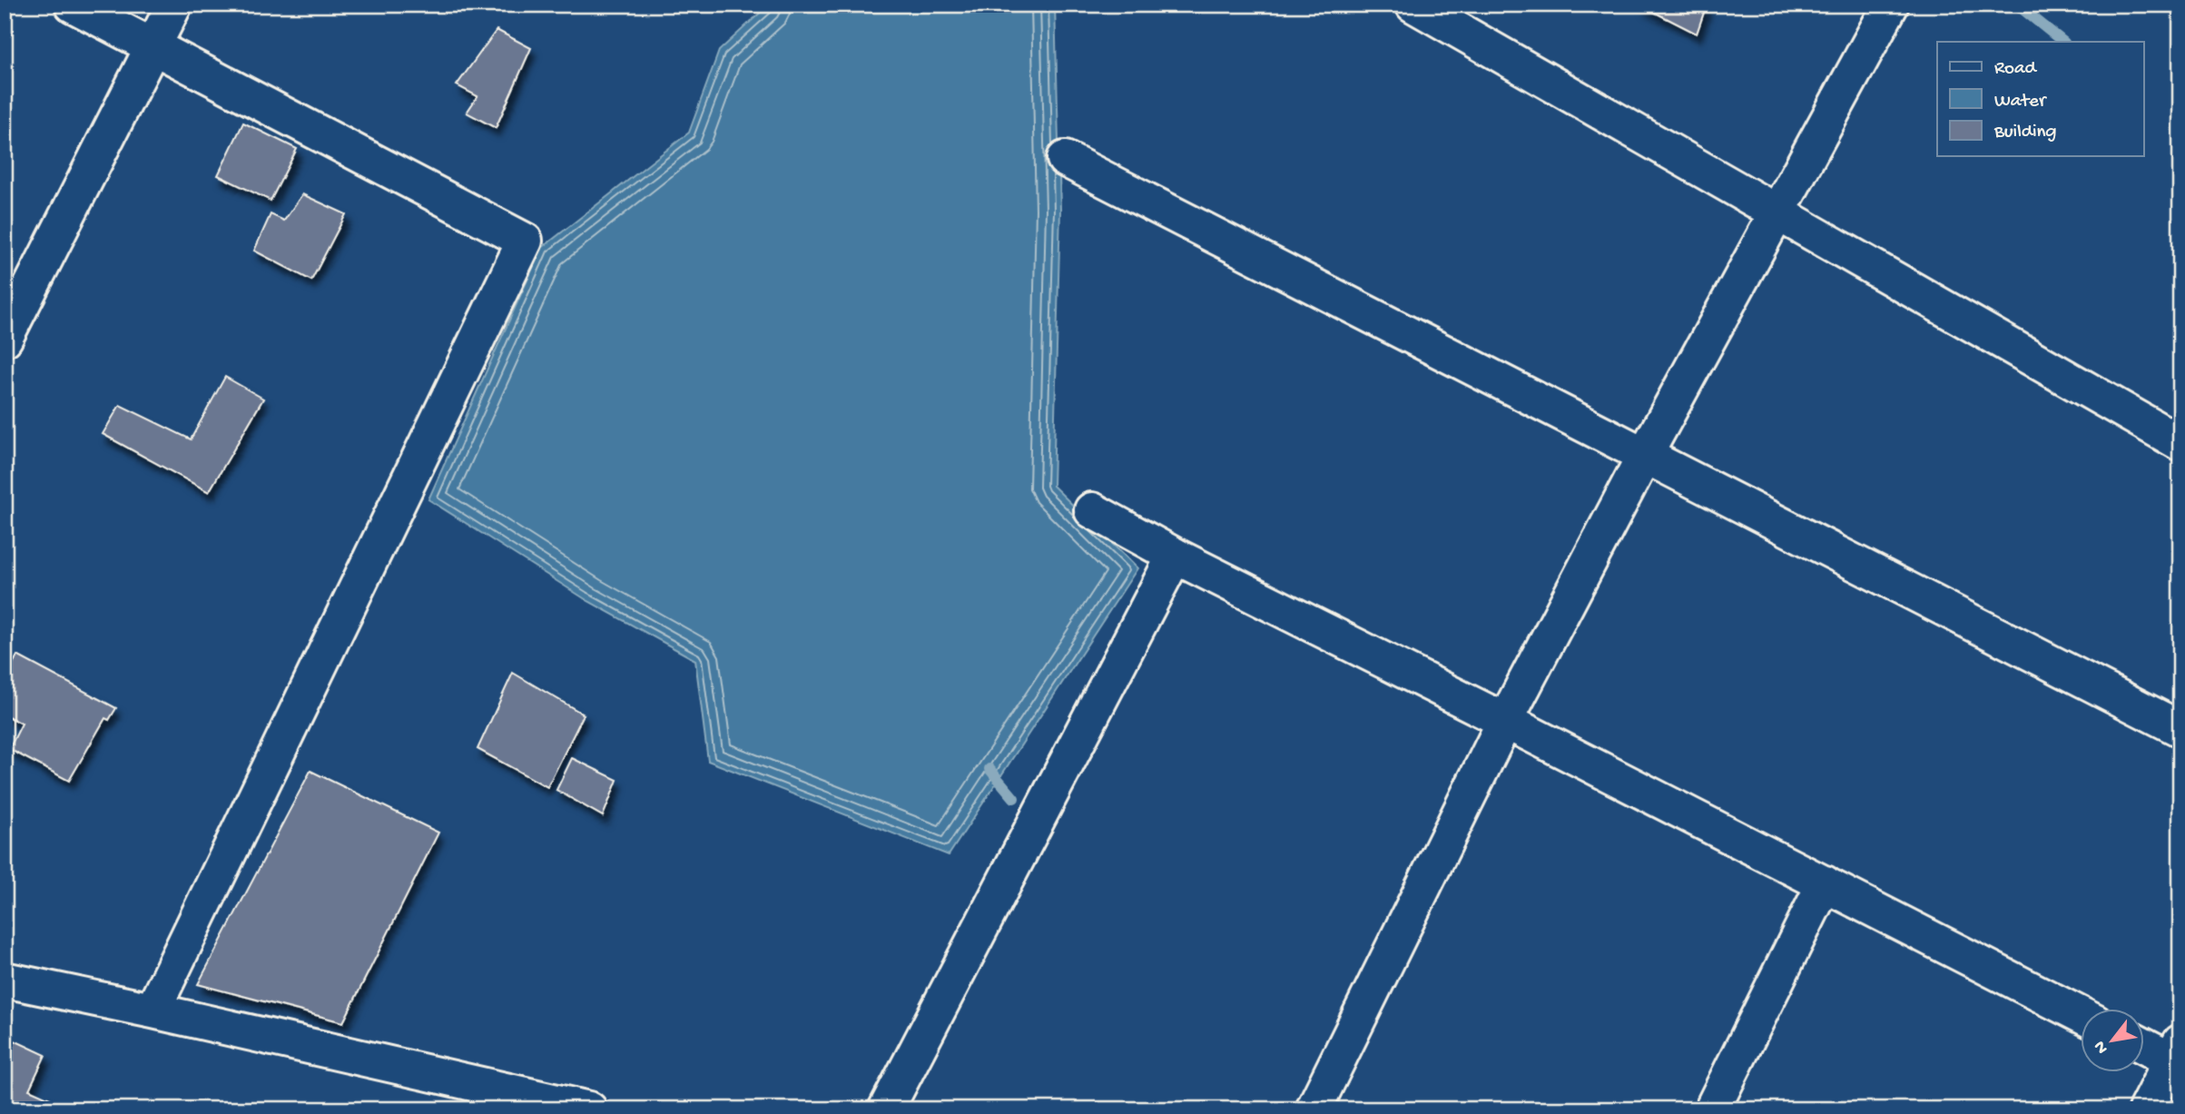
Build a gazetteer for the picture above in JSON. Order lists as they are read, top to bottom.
{
  "legend": ["Road", "Water", "Building"],
  "north": "bottom left"
}
